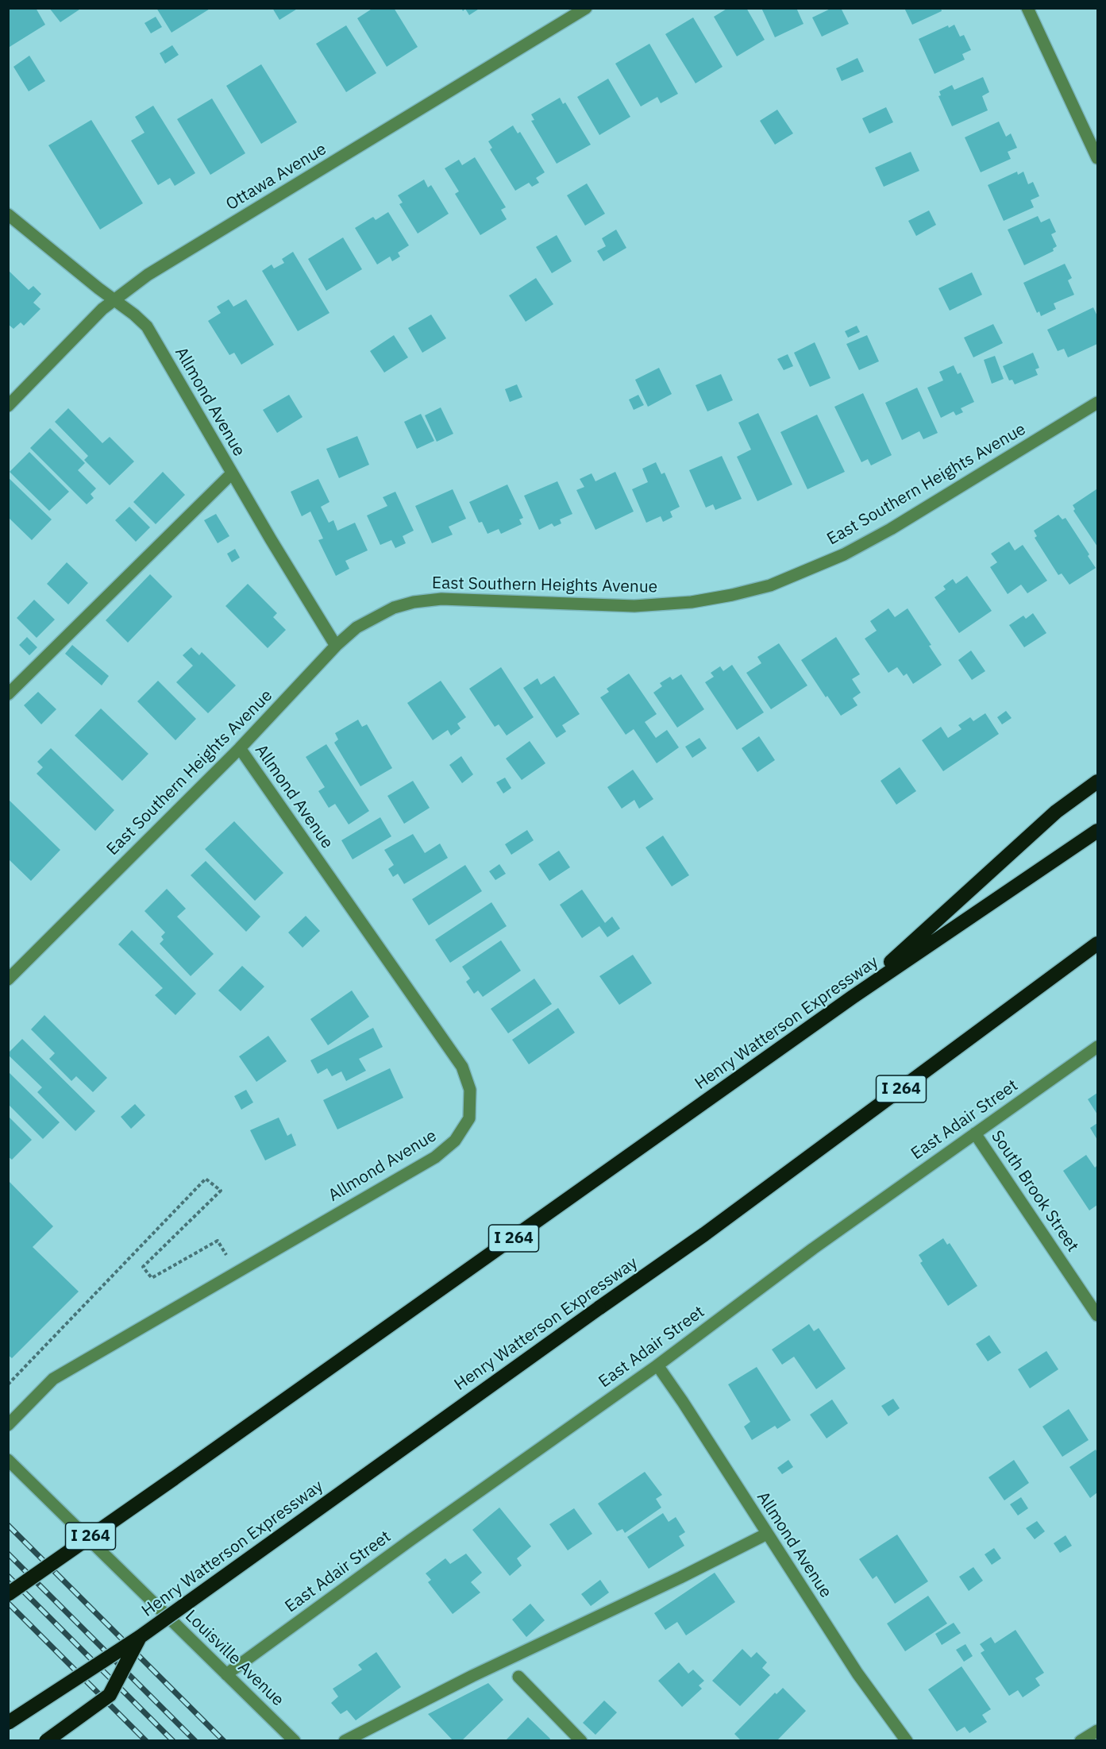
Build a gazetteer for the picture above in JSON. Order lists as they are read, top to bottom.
{
  "streets": {
    "highway": ["Henry Watterson Expressway", "I 264"],
    "street": [
      "Ottawa Avenue",
      "Allmond Avenue",
      "East Southern Heights Avenue",
      "East Adair Street",
      "South Brook Street",
      "Louisville Avenue"
    ]
  },
  "crossings": [
    ["Ottawa Avenue", "Allmond Avenue"],
    ["Allmond Avenue", "East Southern Heights Avenue"],
    ["Allmond Avenue", "East Adair Street"],
    ["East Adair Street", "South Brook Street"],
    ["East Adair Street", "Louisville Avenue"]
  ]
}
